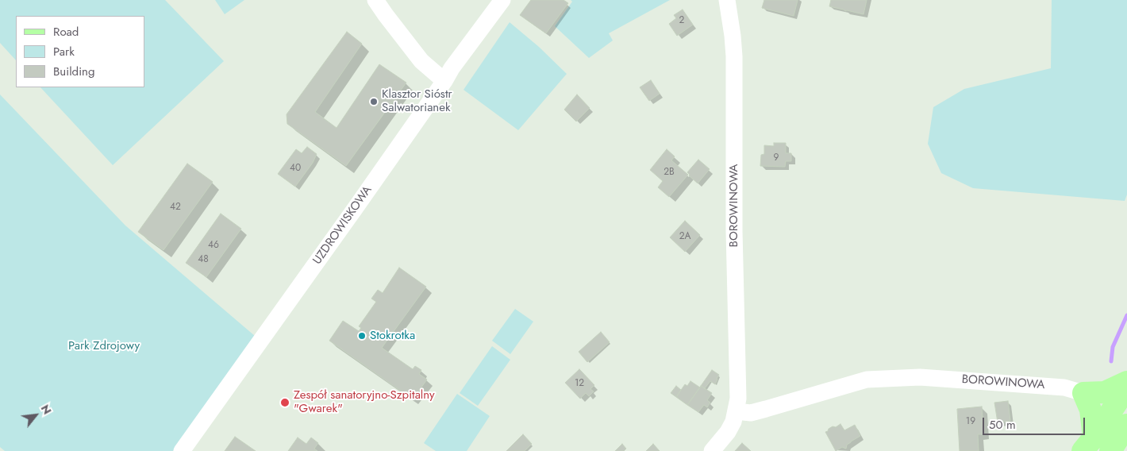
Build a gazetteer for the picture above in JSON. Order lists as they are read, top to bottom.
{
  "streets": {
    "street": ["BOROWINOWA", "UZDROWISKOWA"]
  },
  "parks": ["Park Zdrojowy"],
  "places": ["Klasztor Sióstr Salwatorianek", "Stokrotka", "Zespół sanatoryjno-Szpitalny \"Gwarek\""],
  "house_numbers": [
    "2",
    "9",
    "40",
    "2B",
    "42",
    "2A",
    "46",
    "48",
    "12",
    "19"
  ],
  "legend": ["Road", "Park", "Building"],
  "scale_bar": "50 m",
  "north": "top right"
}
